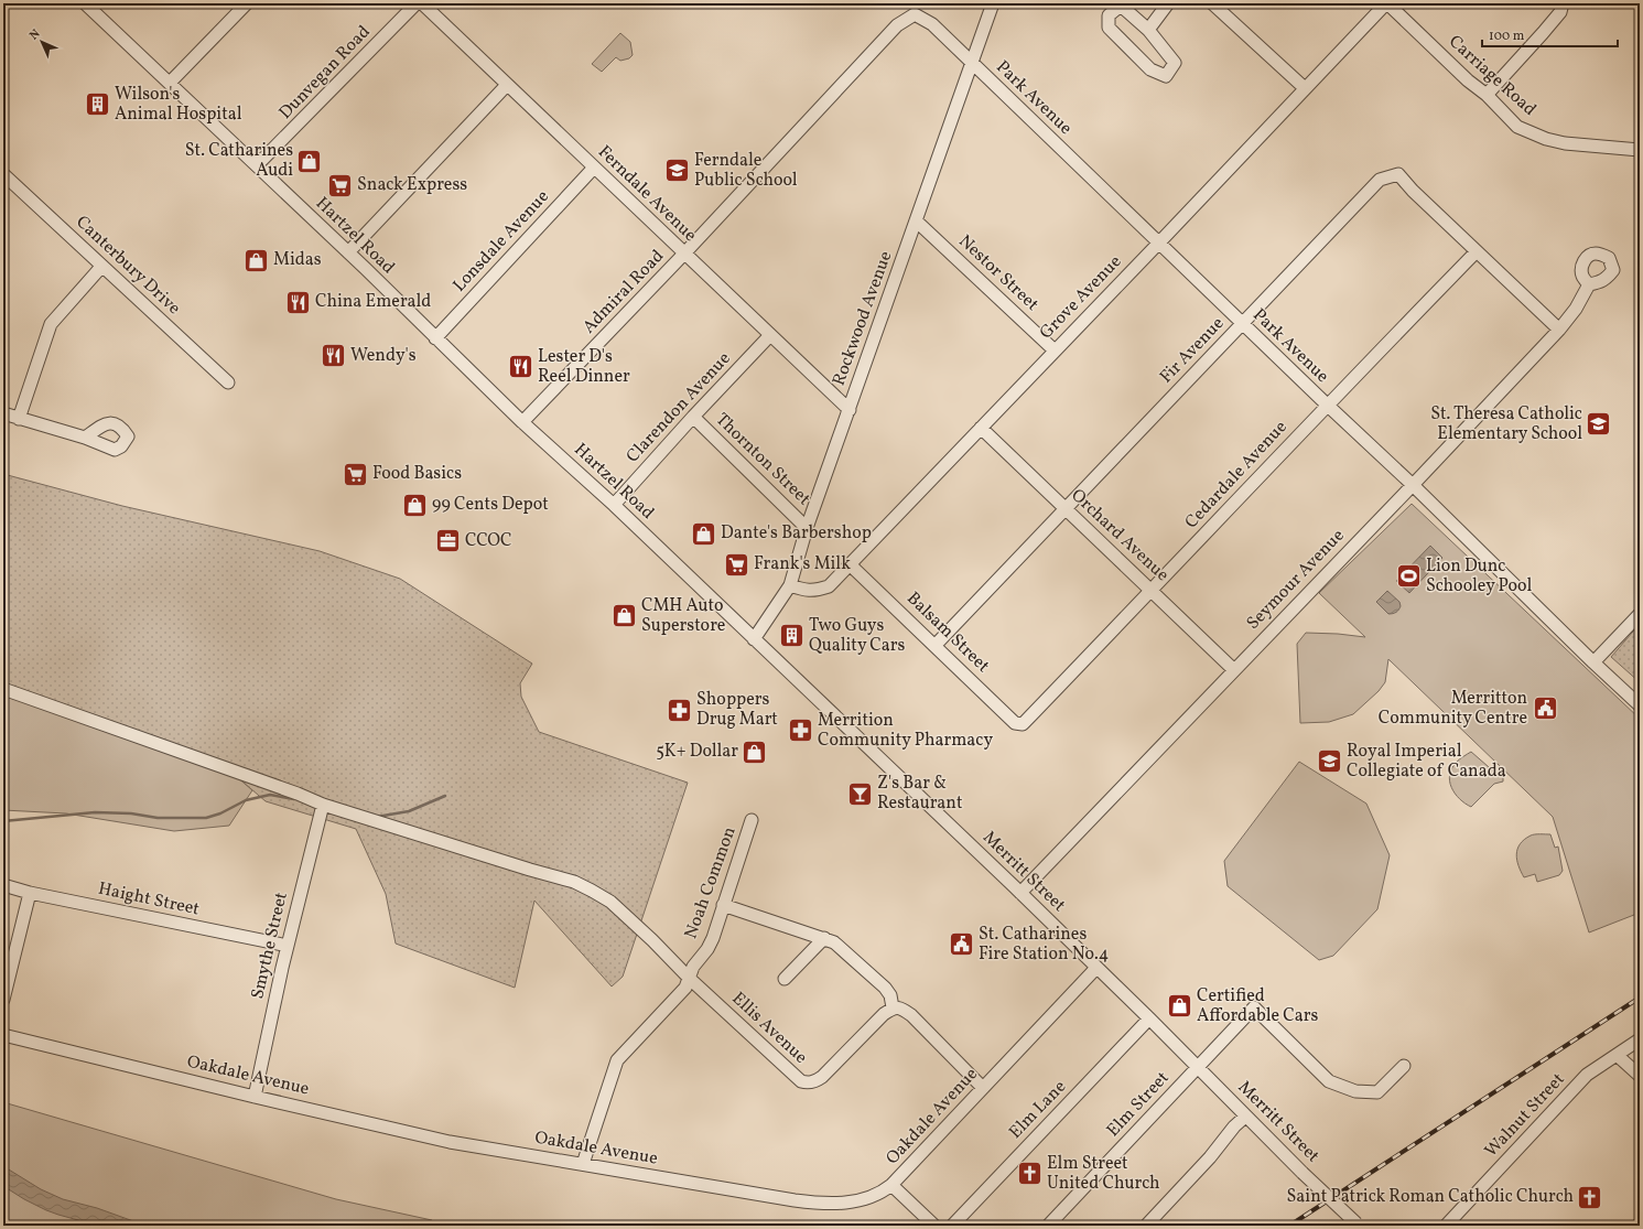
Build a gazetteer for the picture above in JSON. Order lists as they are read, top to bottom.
{
  "streets": {
    "street": [
      "Dunvegan Road",
      "Carriage Road",
      "Park Avenue",
      "Ferndale Avenue",
      "Hartzel Road",
      "Lonsdale Avenue",
      "Canterbury Drive",
      "Nestor Street",
      "Admiral Road",
      "Grove Avenue",
      "Rockwood Avenue",
      "Fir Avenue",
      "Clarendon Avenue",
      "Thornton Street",
      "Cedardale Avenue",
      "Orchard Avenue",
      "Seymour Avenue",
      "Balsam Street",
      "Merritt Street",
      "Noah Common",
      "Haight Street",
      "Smythe Street",
      "Ellis Avenue",
      "Oakdale Avenue",
      "Elm Street",
      "Elm Lane",
      "Walnut Street"
    ]
  },
  "crossings": [
    ["Dunvegan Road", "Hartzel Road"],
    ["Carriage Road", "Grove Avenue"],
    ["Park Avenue", "Admiral Road"],
    ["Park Avenue", "Grove Avenue"],
    ["Park Avenue", "Rockwood Avenue"],
    ["Park Avenue", "Fir Avenue"],
    ["Park Avenue", "Cedardale Avenue"],
    ["Park Avenue", "Seymour Avenue"],
    ["Ferndale Avenue", "Lonsdale Avenue"],
    ["Ferndale Avenue", "Admiral Road"],
    ["Ferndale Avenue", "Rockwood Avenue"],
    ["Ferndale Avenue", "Clarendon Avenue"],
    ["Hartzel Road", "Lonsdale Avenue"],
    ["Hartzel Road", "Admiral Road"],
    ["Hartzel Road", "Rockwood Avenue"],
    ["Hartzel Road", "Clarendon Avenue"],
    ["Hartzel Road", "Merritt Street"],
    ["Nestor Street", "Grove Avenue"],
    ["Nestor Street", "Rockwood Avenue"],
    ["Grove Avenue", "Rockwood Avenue"],
    ["Grove Avenue", "Orchard Avenue"],
    ["Grove Avenue", "Balsam Street"],
    ["Rockwood Avenue", "Thornton Street"],
    ["Rockwood Avenue", "Merritt Street"],
    ["Fir Avenue", "Cedardale Avenue"],
    ["Fir Avenue", "Orchard Avenue"],
    ["Fir Avenue", "Seymour Avenue"],
    ["Fir Avenue", "Balsam Street"],
    ["Clarendon Avenue", "Thornton Street"],
    ["Cedardale Avenue", "Orchard Avenue"],
    ["Cedardale Avenue", "Balsam Street"],
    ["Orchard Avenue", "Seymour Avenue"],
    ["Seymour Avenue", "Merritt Street"],
    ["Merritt Street", "Oakdale Avenue"],
    ["Merritt Street", "Elm Street"],
    ["Merritt Street", "Elm Lane"],
    ["Noah Common", "Ellis Avenue"],
    ["Noah Common", "Oakdale Avenue"],
    ["Haight Street", "Smythe Street"],
    ["Smythe Street", "Ellis Avenue"],
    ["Smythe Street", "Oakdale Avenue"]
  ],
  "places": {
    "building": ["Wilson's Animal Hospital", "Two Guys Quality Cars"],
    "shop": [
      "St. Catharines Audi",
      "Midas",
      "99 Cents Depot",
      "Dante's Barbershop",
      "CMH Auto Superstore",
      "5K+ Dollar",
      "Certified Affordable Cars"
    ],
    "school or university": ["Ferndale Public School", "St. Theresa Catholic Elementary School", "Royal Imperial Collegiate of Canada"],
    "supermarket": ["Snack Express", "Food Basics", "Frank's Milk"],
    "restaurant": ["China Emerald", "Wendy's", "Lester D's Reel Dinner"],
    "office": ["CCOC"],
    "sports": ["Lion Dunc Schooley Pool"],
    "public building": ["Merritton Community Centre", "St. Catharines Fire Station No.4"],
    "pharmacy": ["Shoppers Drug Mart", "Merrition Community Pharmacy"],
    "bar": ["Z's Bar & Restaurant"],
    "church": ["Elm Street United Church", "Saint Patrick Roman Catholic Church"]
  },
  "scale_bar": "100 m",
  "north": "top left"
}
